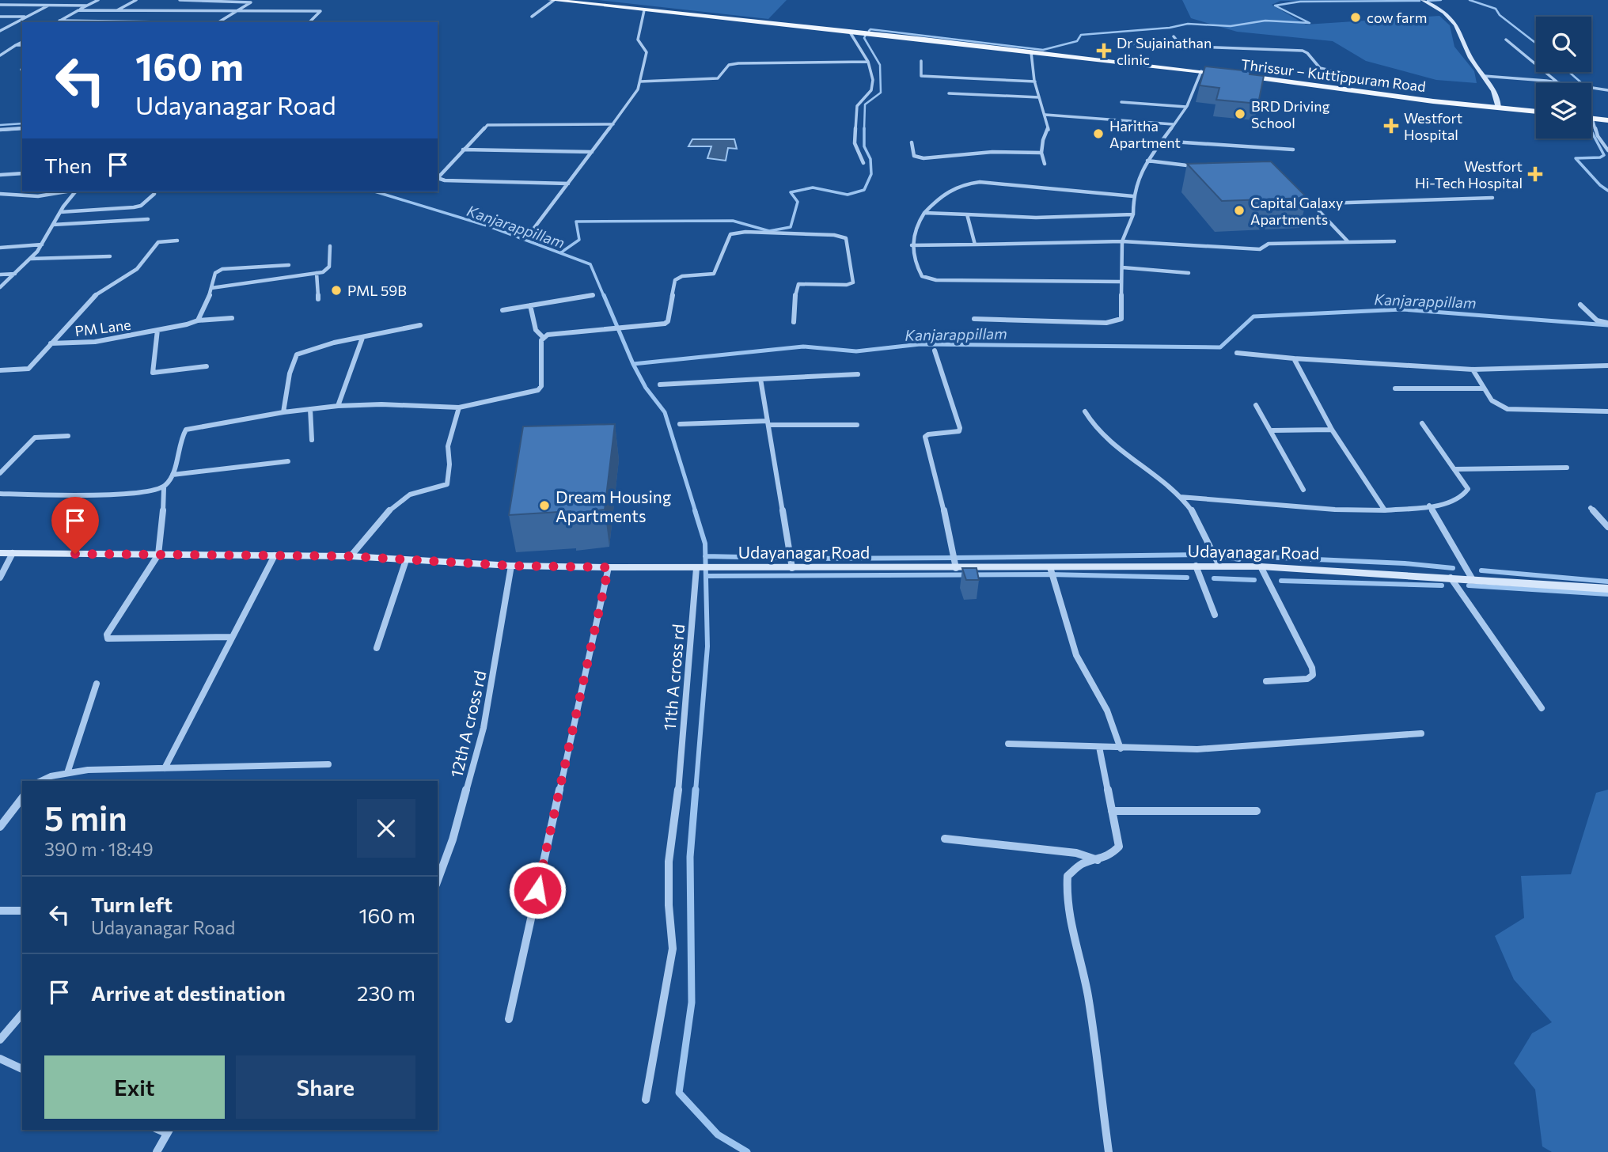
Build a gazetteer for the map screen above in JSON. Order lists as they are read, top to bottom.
{
  "streets": {
    "main road": ["Thrissur – Kuttippuram Road"],
    "street": [
      "PM Lane",
      "Udayanagar Road",
      "11th A cross rd",
      "12th A cross rd"
    ]
  },
  "crossings": [
    ["Udayanagar Road", "11th A cross rd"],
    ["Udayanagar Road", "12th A cross rd"]
  ],
  "water": ["Kanjarappillam"],
  "places": {
    "other": [
      "cow farm",
      "BRD Driving School",
      "Haritha Apartment",
      "Capital Galaxy Apartments",
      "PML 59B",
      "Dream Housing Apartments"
    ],
    "health": ["Dr Sujainathan clinic", "Westfort Hospital", "Westfort Hi-Tech Hospital"]
  },
  "page": {
    "turn": ["160 m", "Udayanagar Road"],
    "then": "Then",
    "heading": ["5 min", "390 m · 18:49"],
    "list": [
      {
        "name": "Turn left",
        "note": "Udayanagar Road",
        "value": "160 m"
      },
      {
        "name": "Arrive at destination",
        "value": "230 m"
      }
    ],
    "buttons": ["Exit", "Share"]
  }
}
